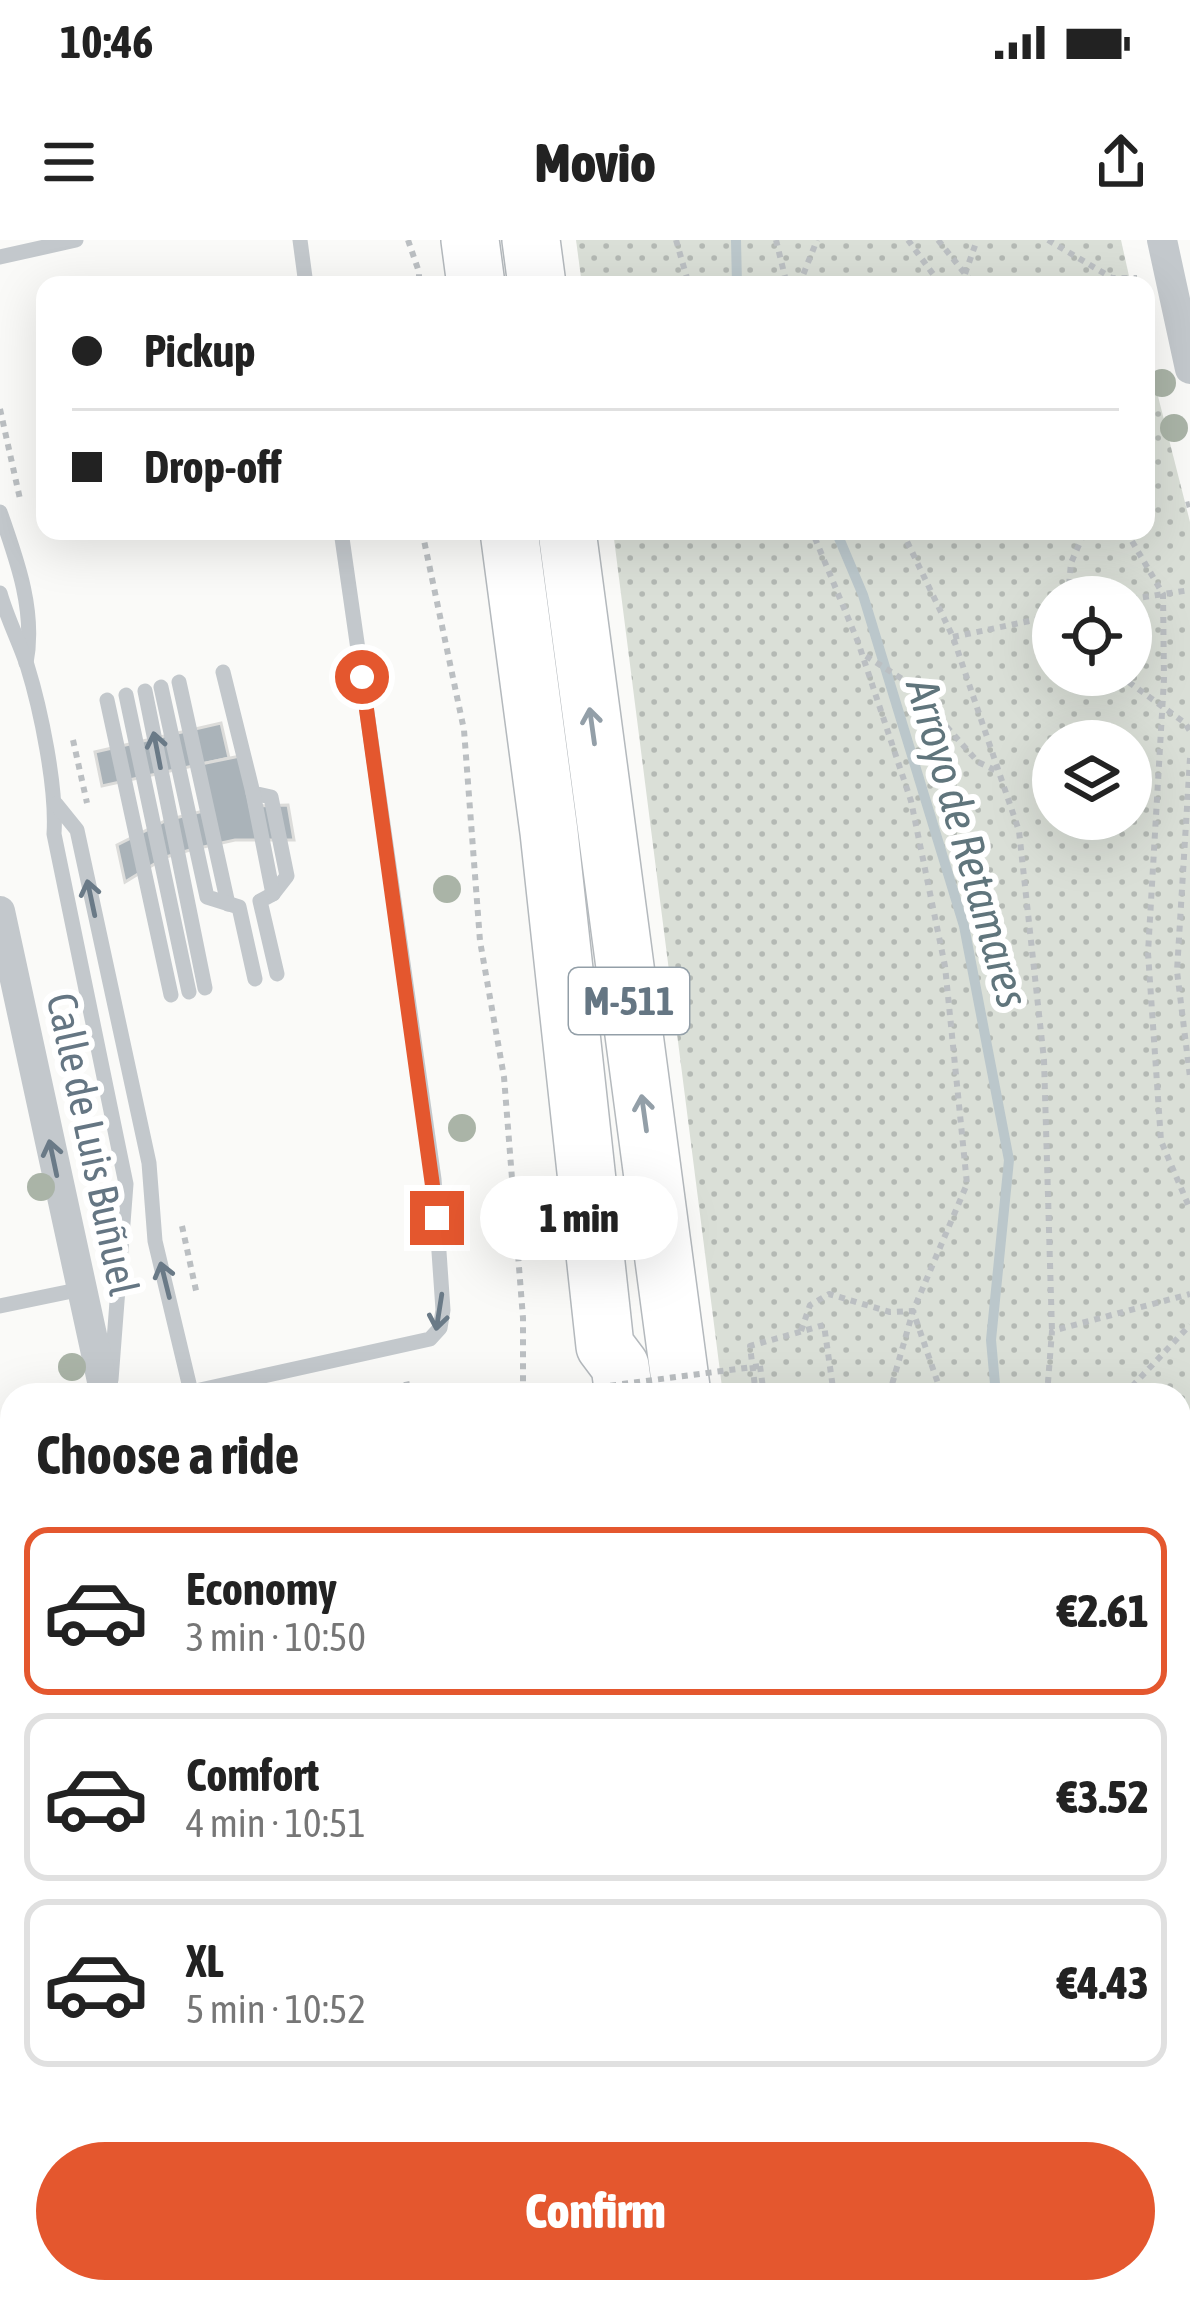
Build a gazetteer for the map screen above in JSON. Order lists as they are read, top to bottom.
{
  "streets": {
    "highway": ["M-511"],
    "street": ["Calle de Luis Buñuel"]
  },
  "one_way": ["Calle de Luis Buñuel"],
  "water": ["Arroyo de Retamares"],
  "page": {
    "status": "10:46",
    "header": "Movio",
    "banner": ["Pickup", "Drop-off"],
    "bubble": "1 min",
    "heading": "Choose a ride",
    "list": [
      {
        "name": "Economy",
        "note": "3 min · 10:50",
        "value": "€2.61"
      },
      {
        "name": "Comfort",
        "note": "4 min · 10:51",
        "value": "€3.52"
      },
      {
        "name": "XL",
        "note": "5 min · 10:52",
        "value": "€4.43"
      }
    ],
    "buttons": "Confirm"
  }
}
